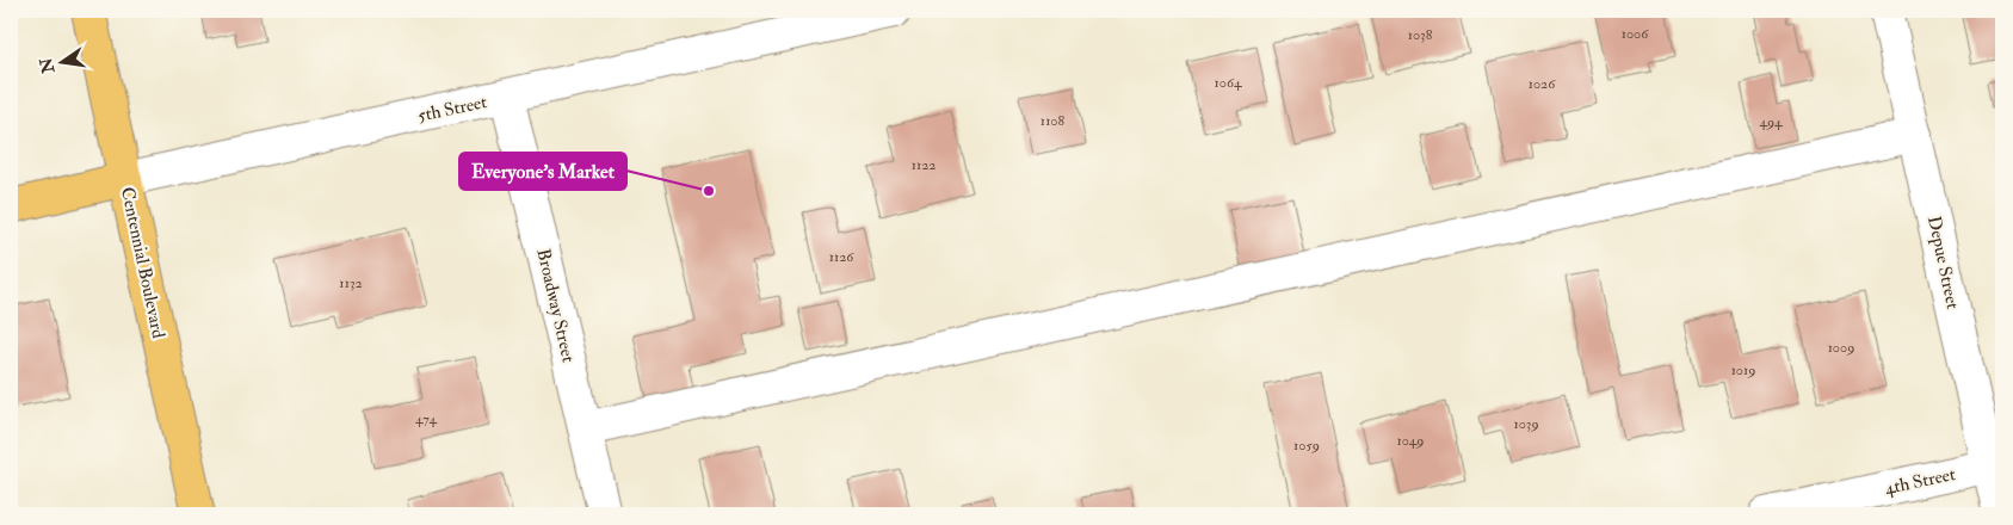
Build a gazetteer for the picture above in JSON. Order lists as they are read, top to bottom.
{
  "streets": {
    "main road": ["5th Street", "Centennial Boulevard"],
    "street": ["Depue Street", "Broadway Street", "4th Street"]
  },
  "crossings": [
    ["5th Street", "Centennial Boulevard"],
    ["5th Street", "Broadway Street"],
    ["Depue Street", "4th Street"]
  ],
  "places": ["Everyone’s Market"],
  "house_numbers": [
    "1006",
    "1038",
    "1064",
    "1026",
    "1108",
    "494",
    "1122",
    "1126",
    "1132",
    "1009",
    "1019",
    "474",
    "1039",
    "1049",
    "1059"
  ],
  "north": "left"
}
